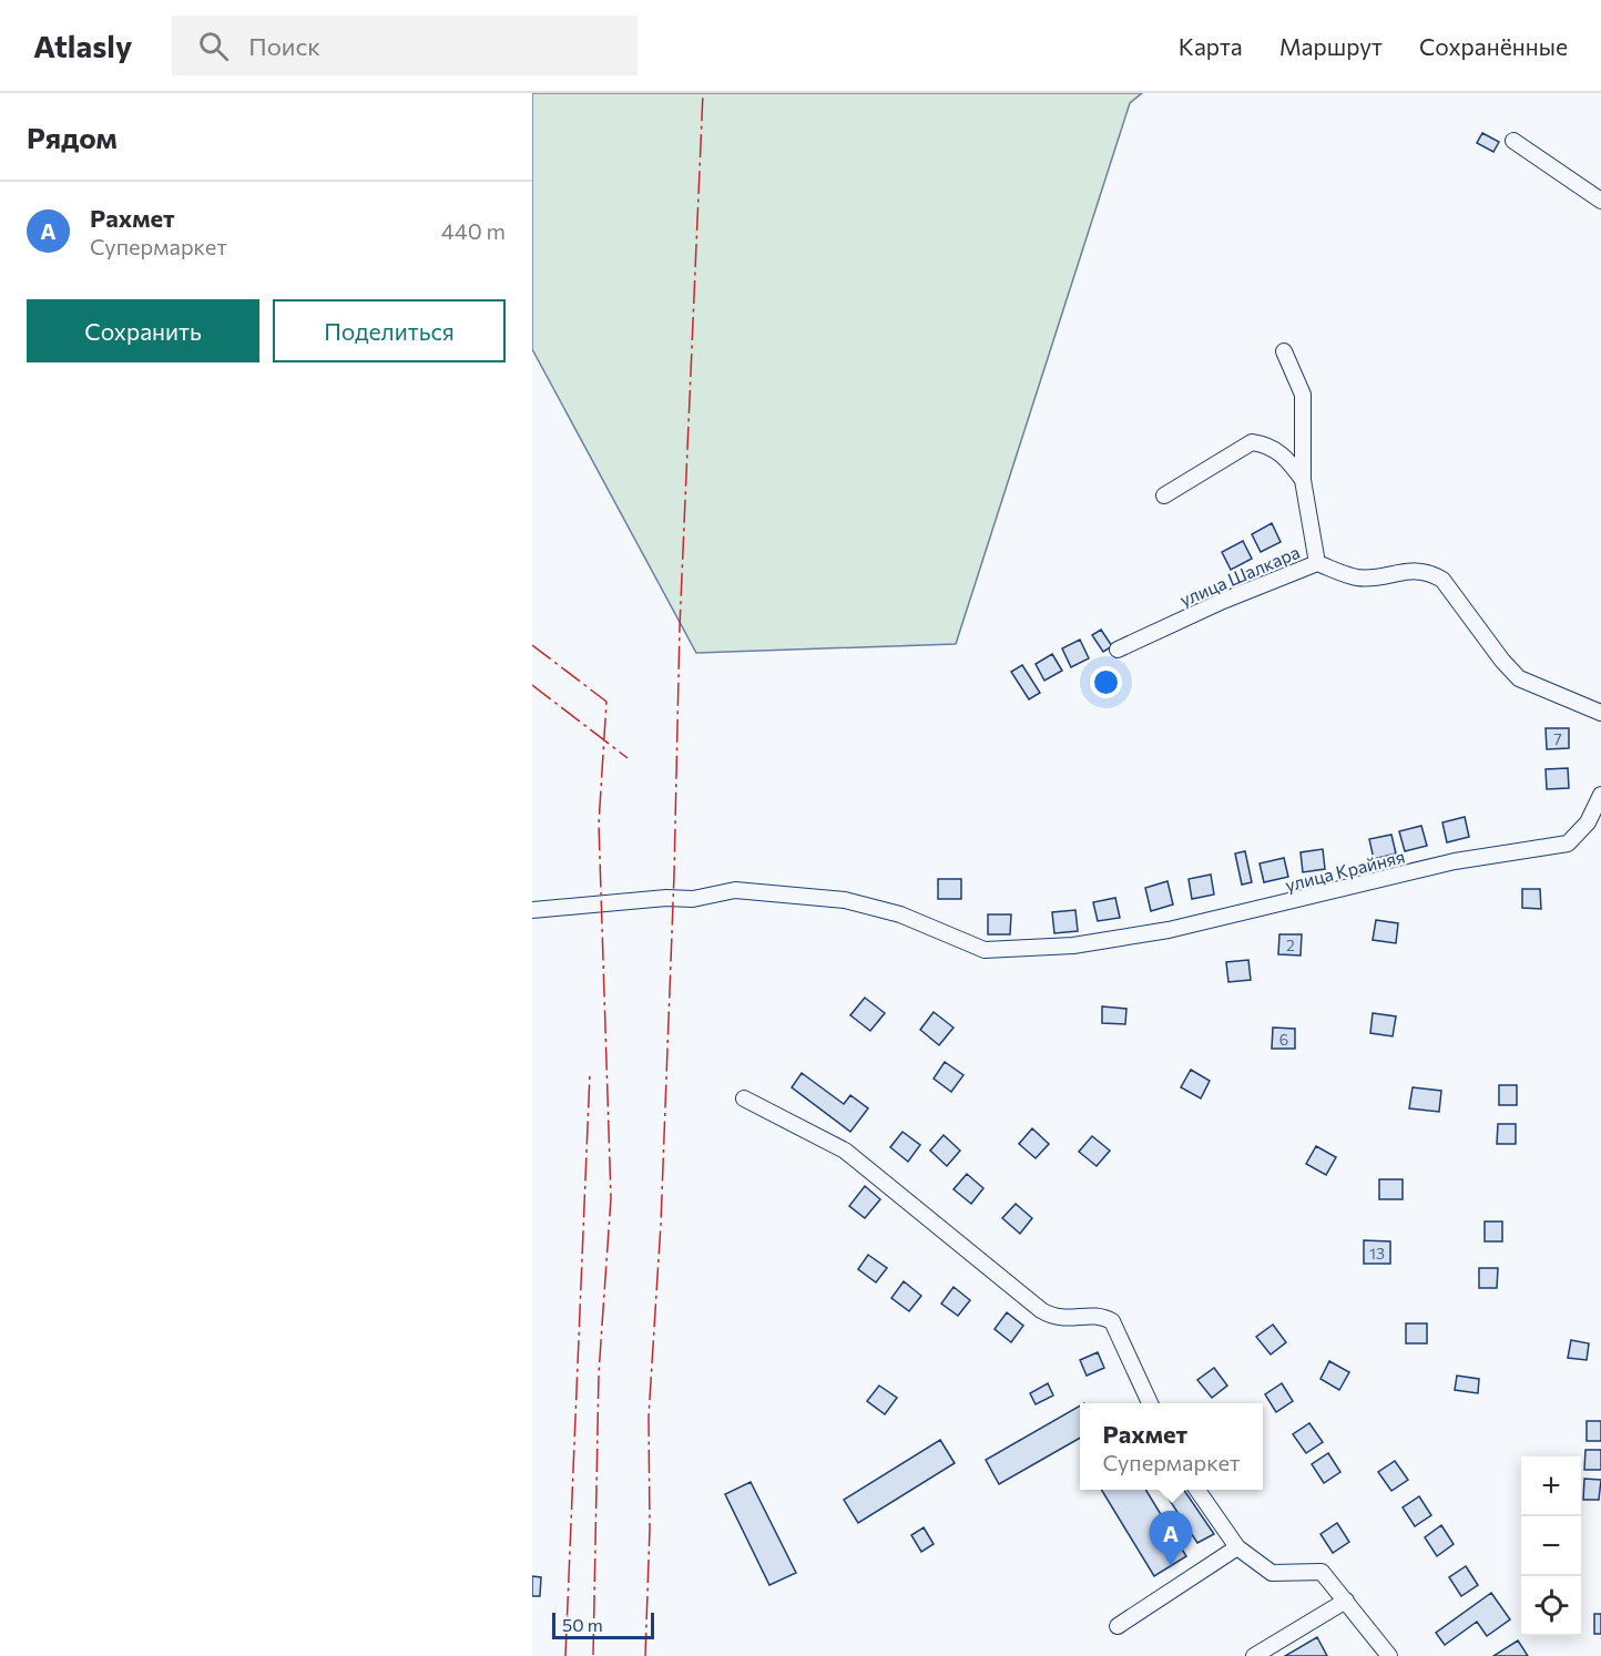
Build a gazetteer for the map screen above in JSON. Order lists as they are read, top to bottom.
{
  "streets": {
    "street": ["улица Шалкара", "улица Крайняя"]
  },
  "house_numbers": [
    "7",
    "2",
    "6",
    "13"
  ],
  "scale_bar": "50 m",
  "page": {
    "header": "Atlasly",
    "search": "Поиск",
    "nav": ["Карта", "Маршрут", "Сохранённые"],
    "heading": "Рядом",
    "list": [
      {
        "mark": "A",
        "name": "Рахмет",
        "note": "Супермаркет",
        "value": "440 m"
      }
    ],
    "buttons": ["Сохранить", "Поделиться"],
    "popup": ["Рахмет", "Супермаркет"],
    "map_buttons": ["+", "−"],
    "pins": "A",
    "scale": "50 m"
  }
}
